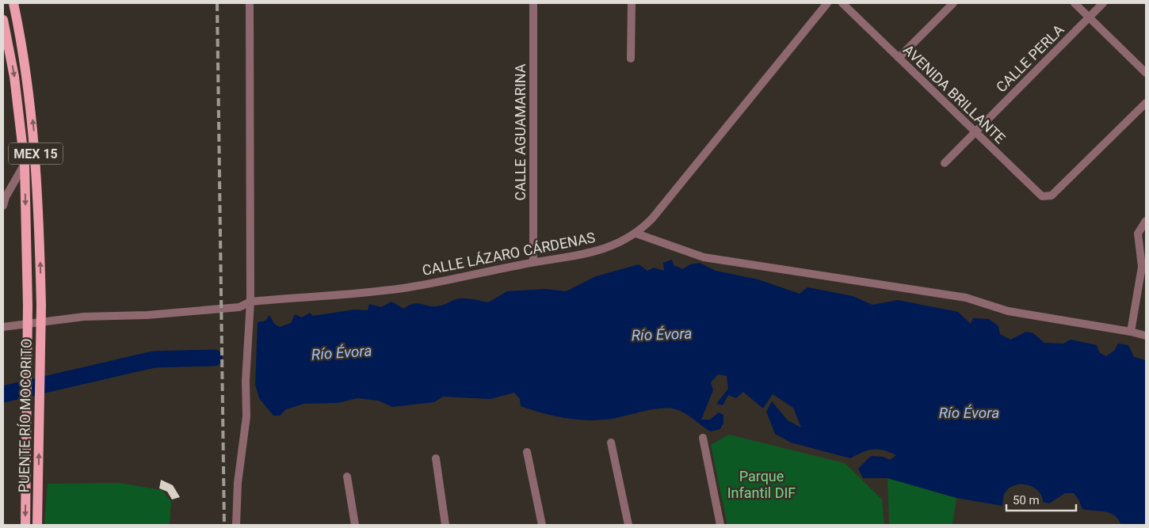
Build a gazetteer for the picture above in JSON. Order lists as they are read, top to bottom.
{
  "streets": {
    "main road": ["MEX 15", "PUENTE RÍO MOCORITO"],
    "street": [
      "CALLE PERLA",
      "AVENIDA BRILLANTE",
      "CALLE AGUAMARINA",
      "CALLE LÁZARO CÁRDENAS"
    ]
  },
  "crossings": [
    ["CALLE PERLA", "AVENIDA BRILLANTE"],
    ["CALLE AGUAMARINA", "CALLE LÁZARO CÁRDENAS"],
    ["MEX 15", "PUENTE RÍO MOCORITO"]
  ],
  "water": ["Río Évora"],
  "parks": ["Parque Infantil DIF"],
  "scale_bar": "50 m"
}
